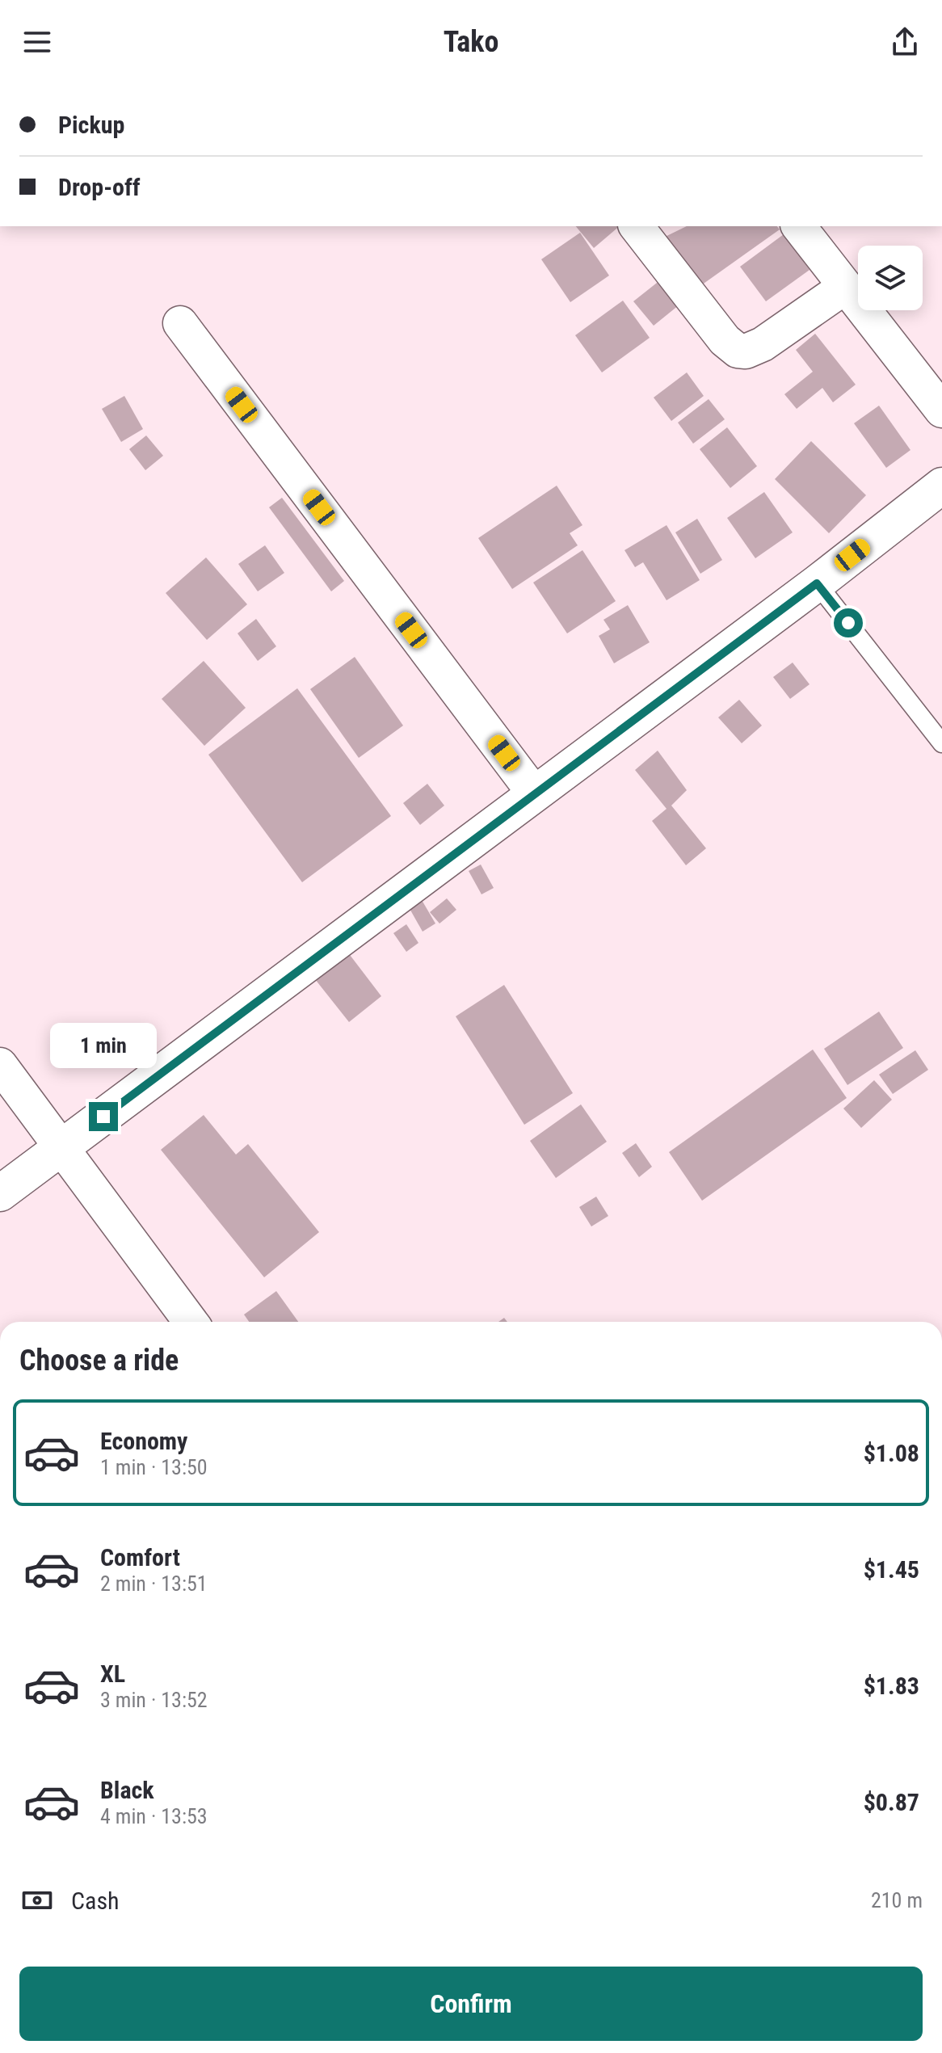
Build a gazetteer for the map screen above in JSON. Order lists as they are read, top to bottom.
{
  "page": {
    "header": "Tako",
    "banner": ["Pickup", "Drop-off"],
    "bubble": "1 min",
    "heading": "Choose a ride",
    "list": [
      {
        "name": "Economy",
        "note": "1 min · 13:50",
        "value": "$1.08"
      },
      {
        "name": "Comfort",
        "note": "2 min · 13:51",
        "value": "$1.45"
      },
      {
        "name": "XL",
        "note": "3 min · 13:52",
        "value": "$1.83"
      },
      {
        "name": "Black",
        "note": "4 min · 13:53",
        "value": "$0.87"
      }
    ],
    "pay": ["Cash", "210 m"],
    "buttons": "Confirm"
  }
}
